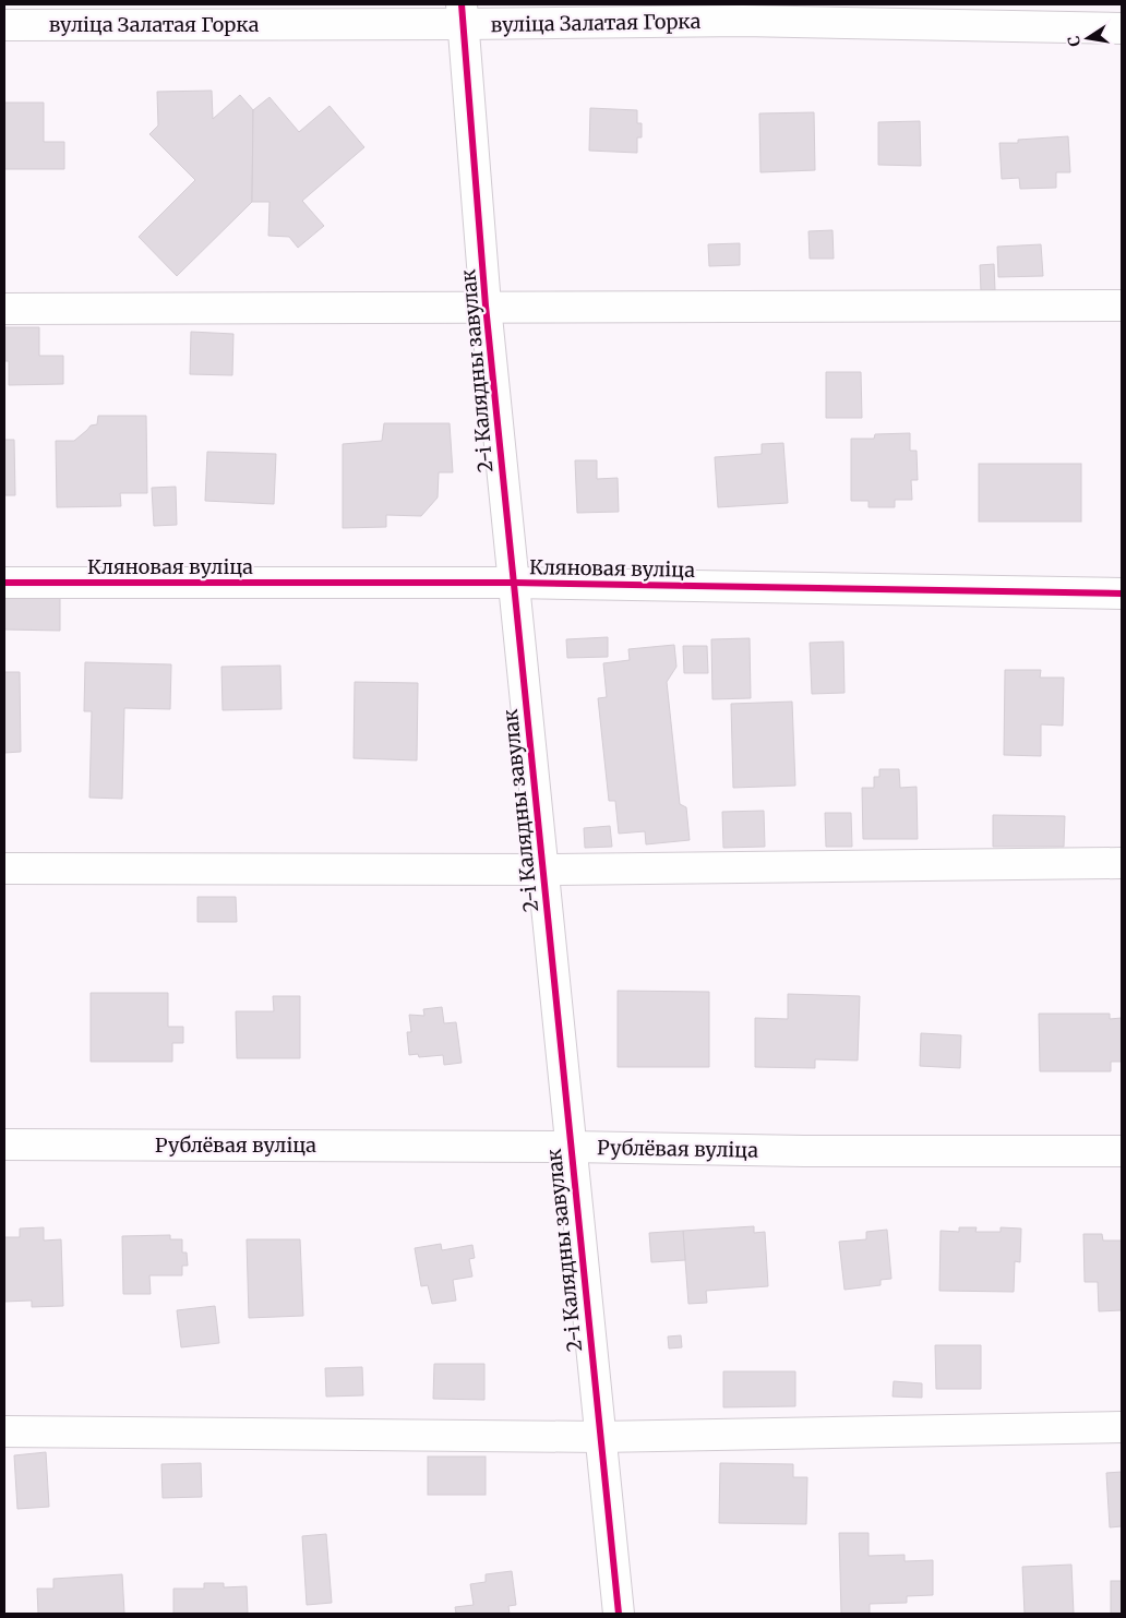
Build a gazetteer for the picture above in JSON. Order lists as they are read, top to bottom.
{
  "streets": {
    "street": [
      "вуліца Залатая Горка",
      "2-і Калядны завулак",
      "Кляновая вуліца",
      "Рублёвая вуліца"
    ]
  },
  "crossings": [
    ["вуліца Залатая Горка", "2-і Калядны завулак"],
    ["2-і Калядны завулак", "Кляновая вуліца"],
    ["2-і Калядны завулак", "Рублёвая вуліца"]
  ],
  "north": "left"
}
